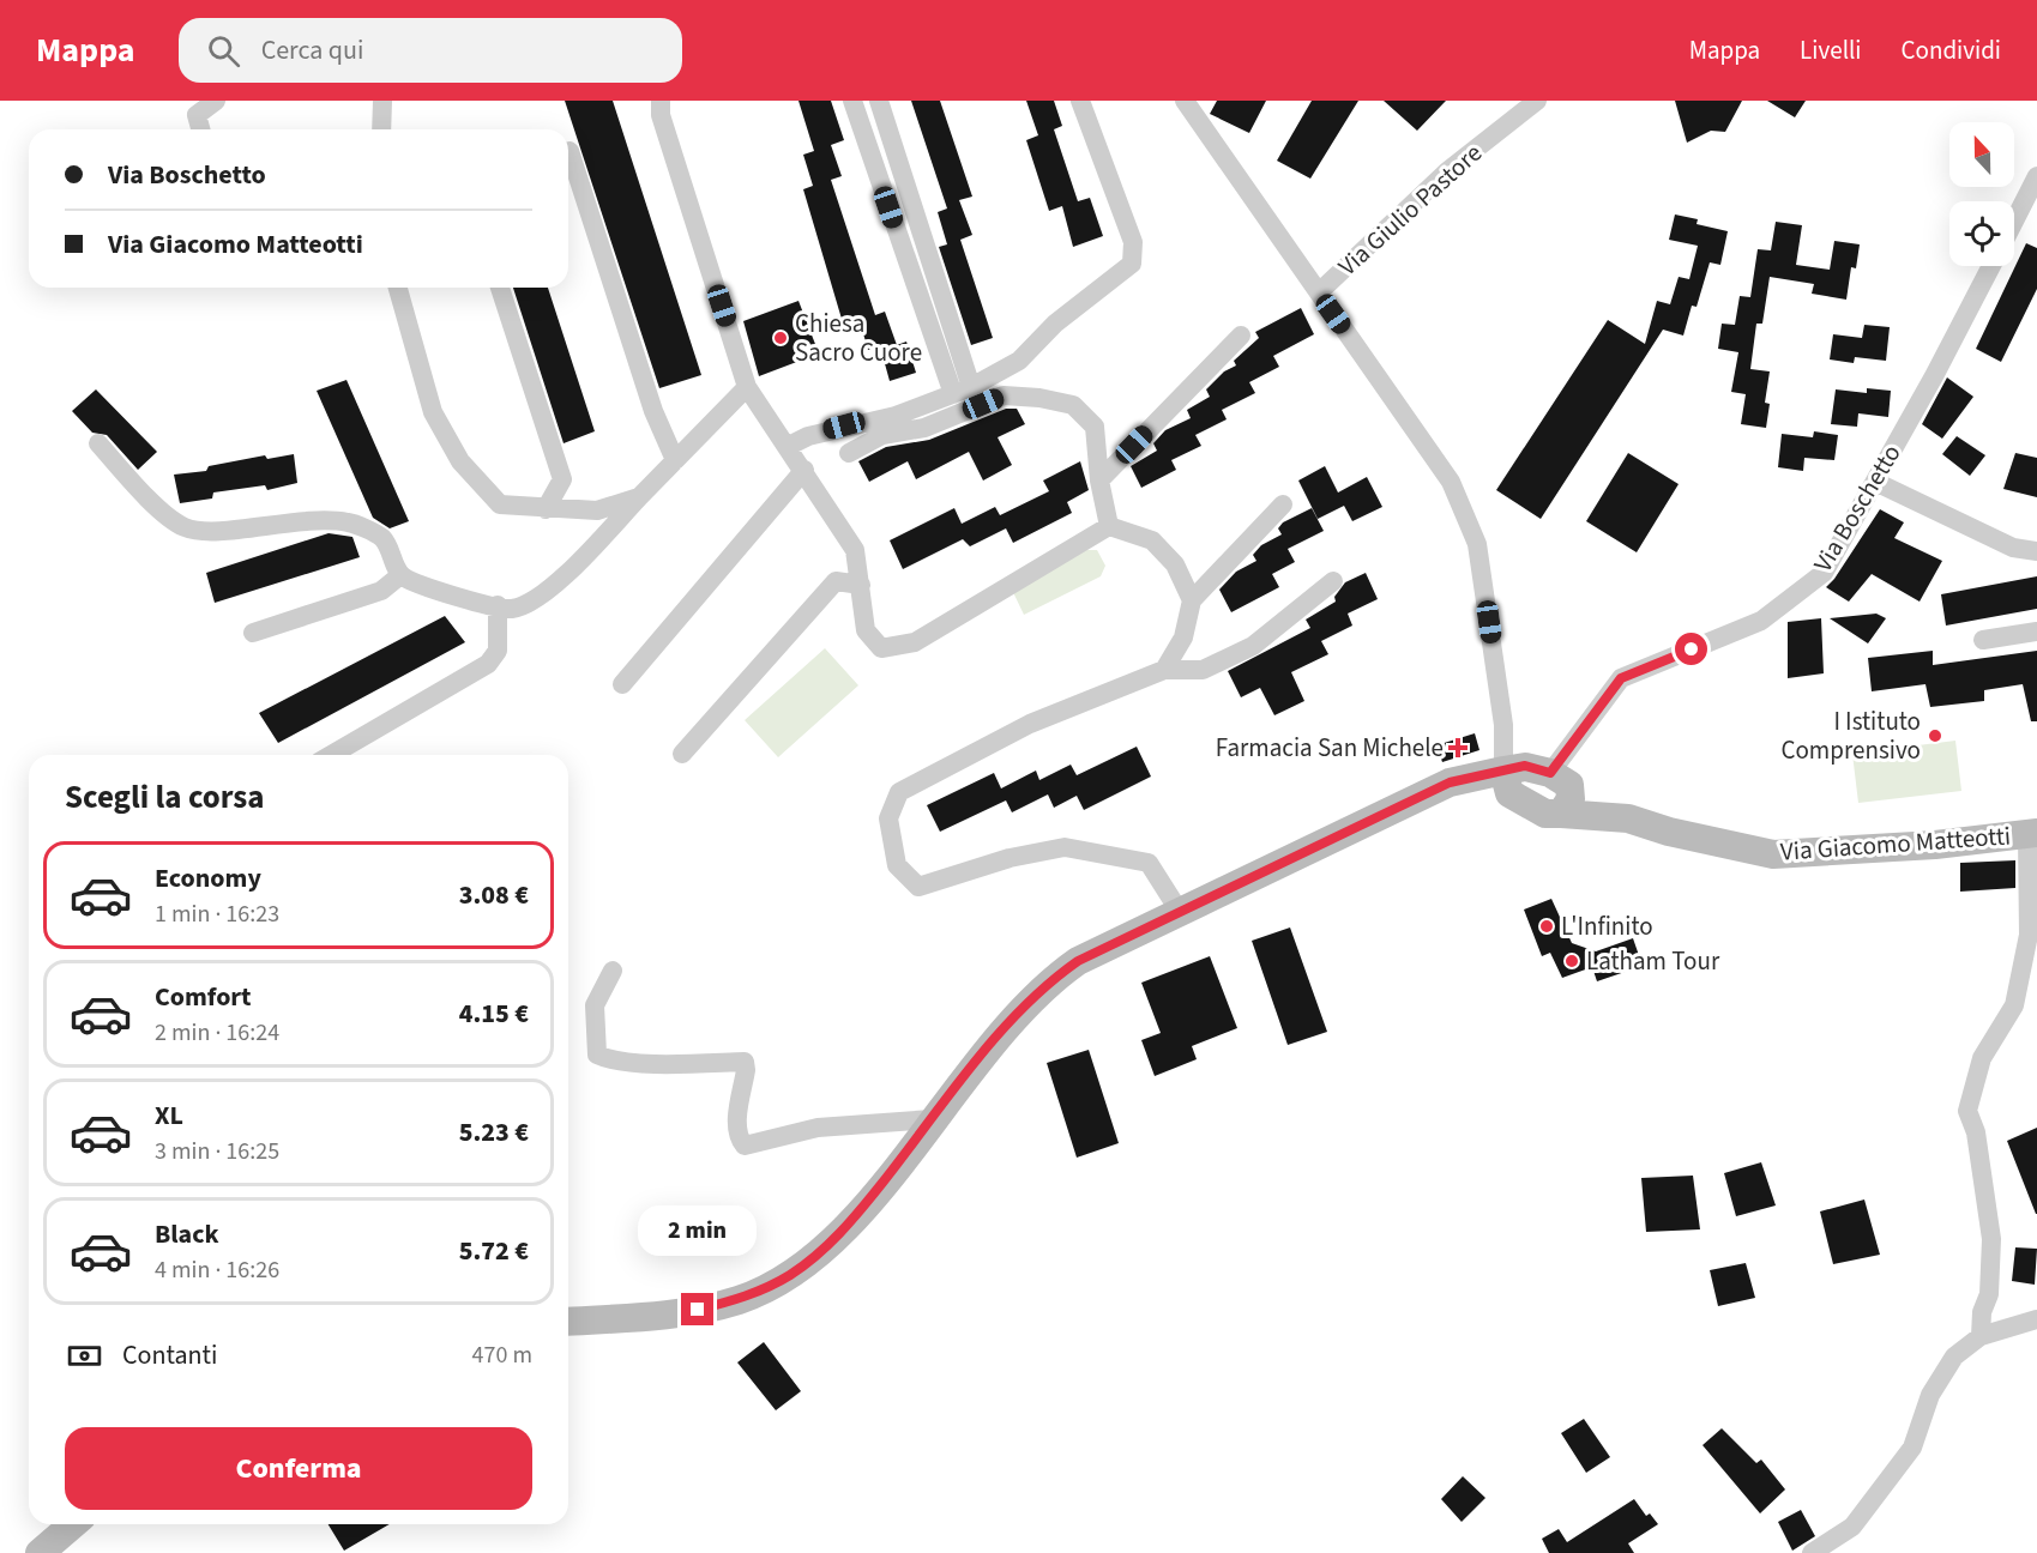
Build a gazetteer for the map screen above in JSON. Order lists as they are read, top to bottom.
{
  "streets": {
    "street": ["Via Giulio Pastore", "Via Boschetto", "Via Giacomo Matteotti"]
  },
  "crossings": [
    ["Via Boschetto", "Via Giacomo Matteotti"]
  ],
  "places": {
    "other": [
      "Chiesa Sacro Cuore",
      "I Istituto Comprensivo",
      "L'Infinito",
      "Latham Tour"
    ],
    "health": ["Farmacia San Michele"]
  },
  "north": "top",
  "page": {
    "header": "Mappa",
    "search": "Cerca qui",
    "nav": ["Mappa", "Livelli", "Condividi"],
    "banner": ["Via Boschetto", "Via Giacomo Matteotti"],
    "heading": "Scegli la corsa",
    "list": [
      {
        "name": "Economy",
        "note": "1 min · 16:23",
        "value": "3.08 €"
      },
      {
        "name": "Comfort",
        "note": "2 min · 16:24",
        "value": "4.15 €"
      },
      {
        "name": "XL",
        "note": "3 min · 16:25",
        "value": "5.23 €"
      },
      {
        "name": "Black",
        "note": "4 min · 16:26",
        "value": "5.72 €"
      }
    ],
    "bubble": "2 min",
    "pay": ["Contanti", "470 m"],
    "buttons": "Conferma"
  }
}
